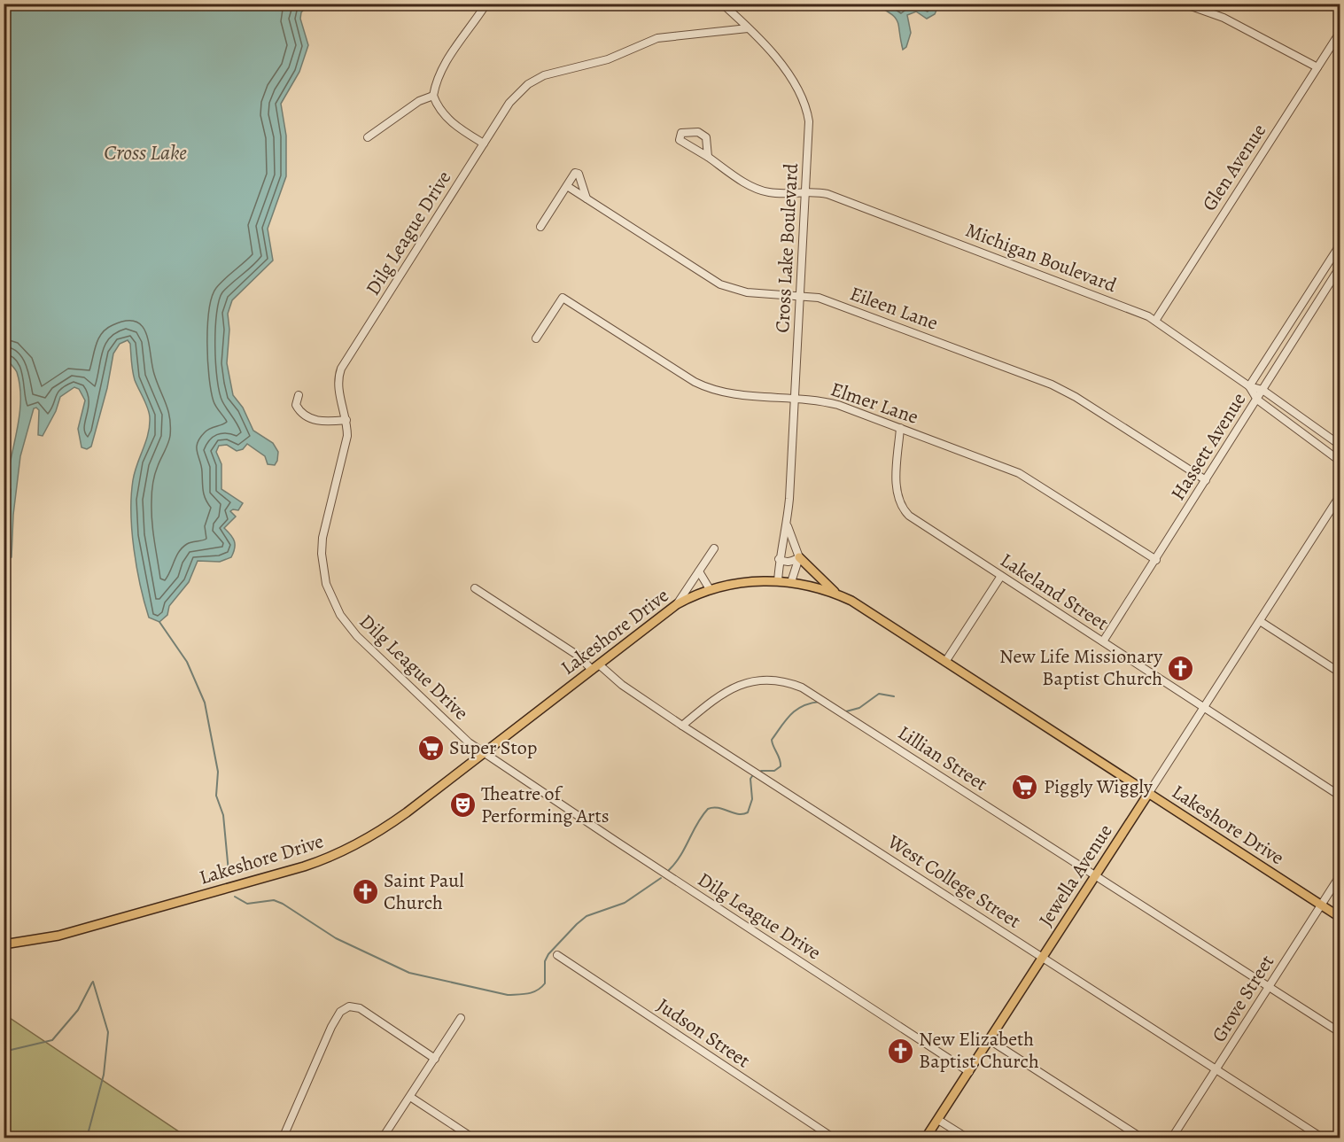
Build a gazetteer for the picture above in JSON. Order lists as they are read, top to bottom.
{
  "streets": {
    "main road": ["Lakeshore Drive", "Jewella Avenue"],
    "street": [
      "Glen Avenue",
      "Dilg League Drive",
      "Cross Lake Boulevard",
      "Michigan Boulevard",
      "Eileen Lane",
      "Elmer Lane",
      "Hassett Avenue",
      "Lakeland Street",
      "Lillian Street",
      "West College Street",
      "Grove Street",
      "Judson Street"
    ]
  },
  "crossings": [
    ["Glen Avenue", "Michigan Boulevard"],
    ["Dilg League Drive", "Cross Lake Boulevard"],
    ["Dilg League Drive", "Lakeshore Drive"],
    ["Dilg League Drive", "Jewella Avenue"],
    ["Cross Lake Boulevard", "Michigan Boulevard"],
    ["Cross Lake Boulevard", "Eileen Lane"],
    ["Cross Lake Boulevard", "Elmer Lane"],
    ["Cross Lake Boulevard", "Lakeshore Drive"],
    ["Michigan Boulevard", "Hassett Avenue"],
    ["Eileen Lane", "Hassett Avenue"],
    ["Elmer Lane", "Hassett Avenue"],
    ["Elmer Lane", "Lakeland Street"],
    ["Hassett Avenue", "Lakeland Street"],
    ["Lakeland Street", "Jewella Avenue"],
    ["Lakeshore Drive", "Jewella Avenue"],
    ["Lakeshore Drive", "West College Street"],
    ["Lakeshore Drive", "Grove Street"],
    ["Lillian Street", "Jewella Avenue"],
    ["Lillian Street", "West College Street"],
    ["Lillian Street", "Grove Street"],
    ["Jewella Avenue", "West College Street"],
    ["West College Street", "Grove Street"]
  ],
  "water": ["Cross Lake"],
  "places": {
    "church": ["New Life Missionary Baptist Church", "Saint Paul Church", "New Elizabeth Baptist Church"],
    "supermarket": ["Super Stop", "Piggly Wiggly"],
    "theatre": ["Theatre of Performing Arts"]
  }
}
